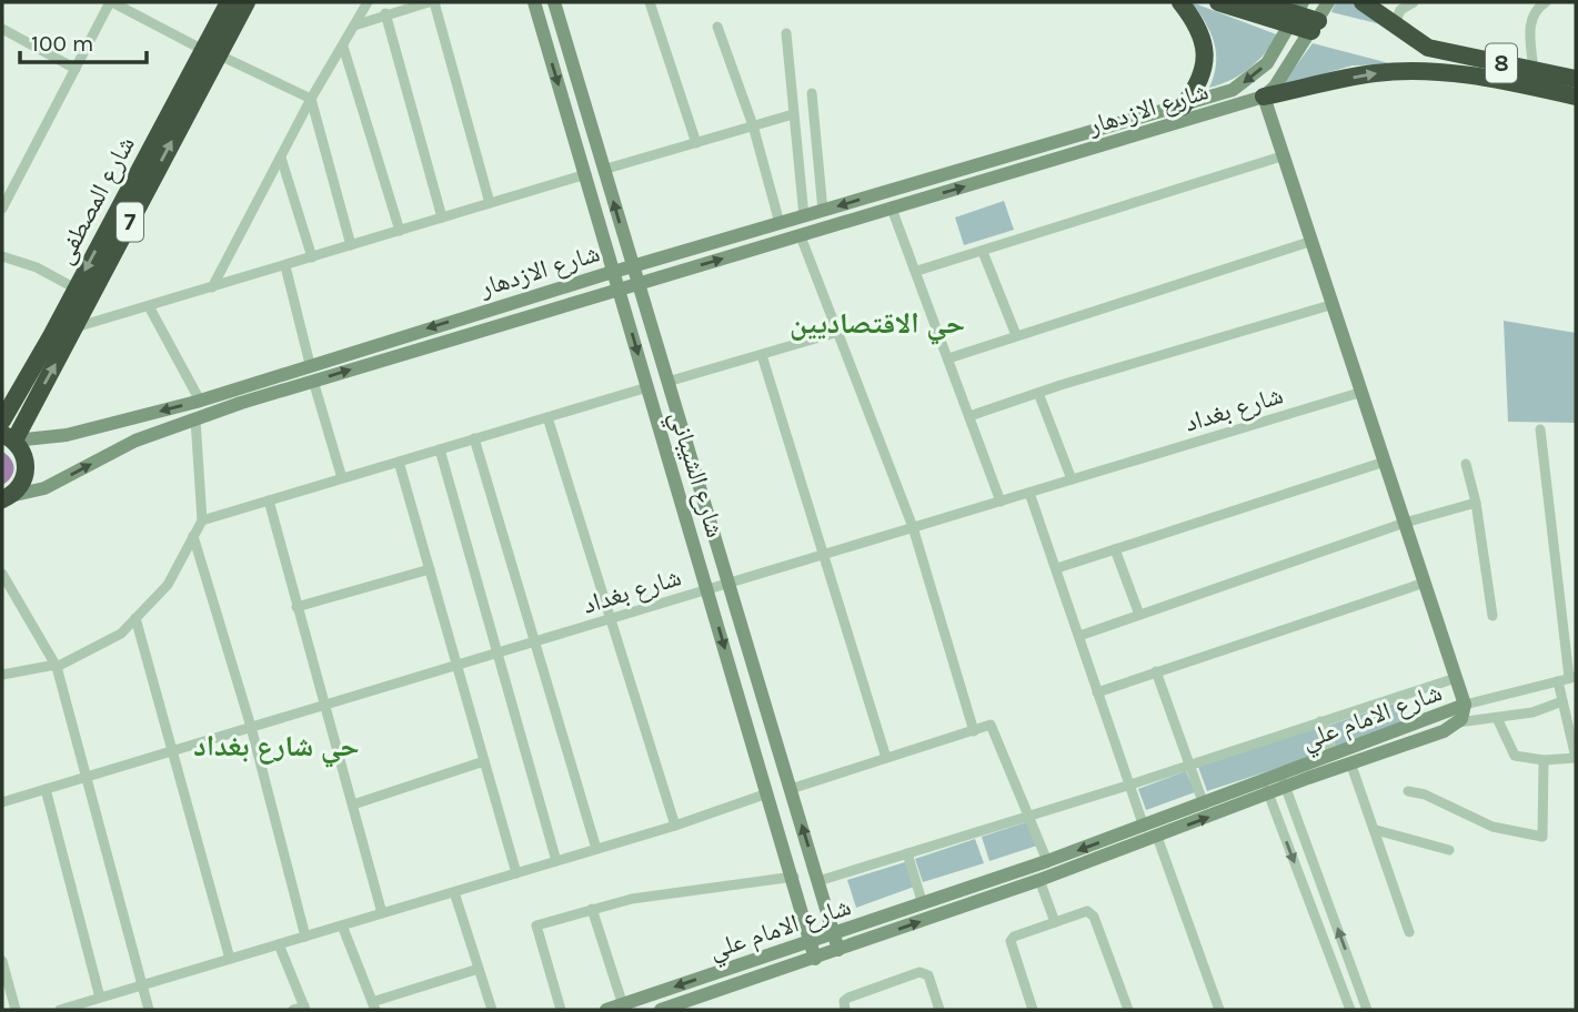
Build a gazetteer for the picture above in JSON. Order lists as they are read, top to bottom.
{
  "streets": {
    "highway": ["8", "شارع المصطفى", "7"],
    "main road": ["شارع الازدهار", "شارع الشيباني", "شارع الامام علي"],
    "street": ["شارع بغداد"]
  },
  "crossings": [
    ["8", "شارع الازدهار"],
    ["شارع الازدهار", "شارع المصطفى"],
    ["شارع الازدهار", "شارع الشيباني"],
    ["شارع بغداد", "شارع الشيباني"],
    ["شارع الشيباني", "شارع الامام علي"]
  ],
  "districts": ["حي الاقتصاديين", "حي شارع بغداد"],
  "scale_bar": "100 m"
}
